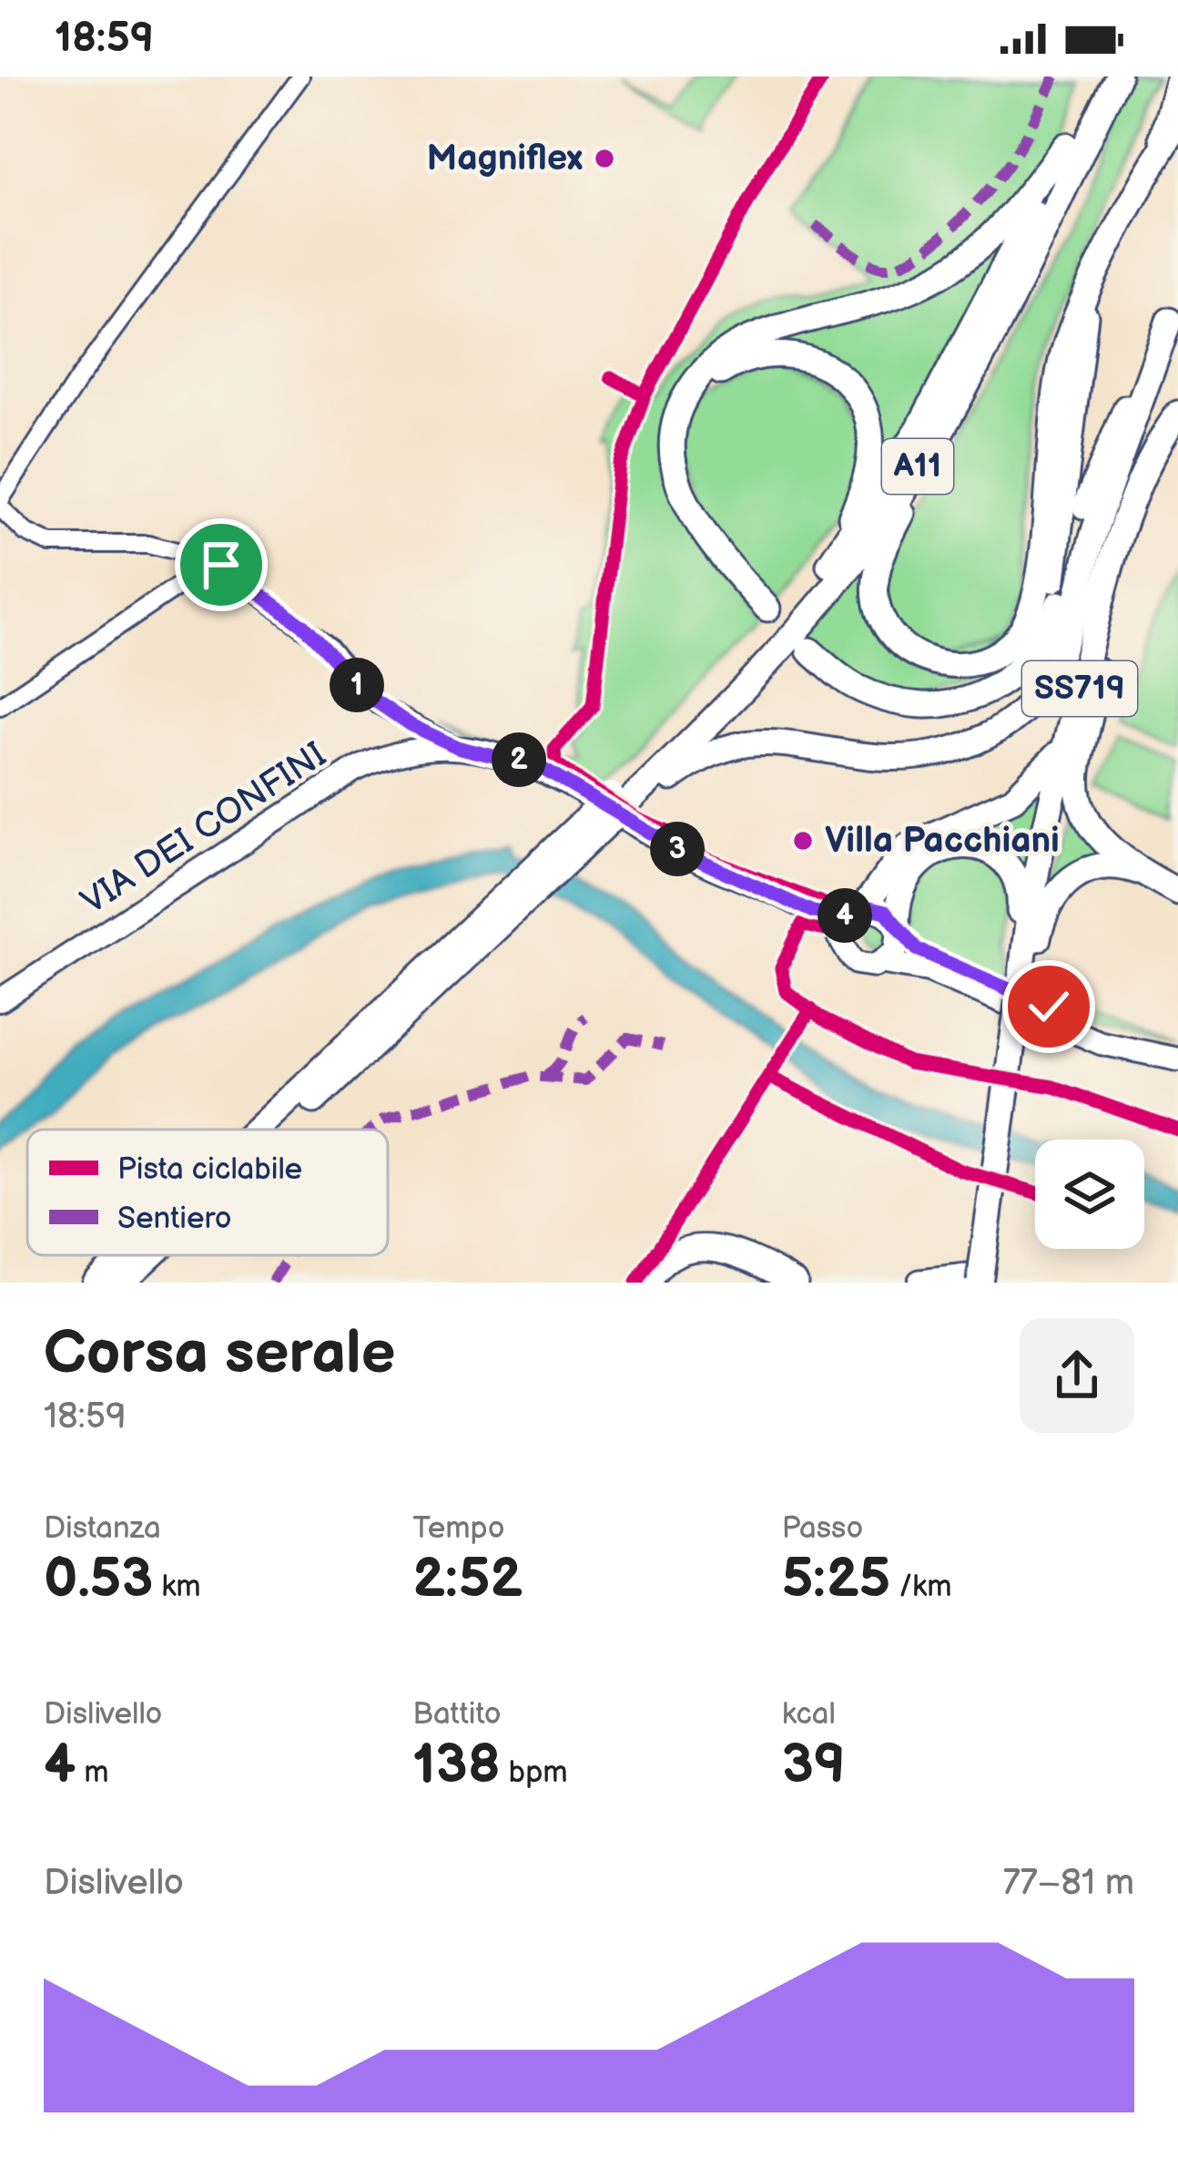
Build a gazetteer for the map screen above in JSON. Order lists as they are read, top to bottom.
{
  "streets": {
    "highway": ["A11", "SS719"],
    "main road": ["VIA DEI CONFINI"]
  },
  "places": ["Magniflex", "Villa Pacchiani"],
  "legend": ["Pista ciclabile", "Sentiero"],
  "page": {
    "status": "18:59",
    "pins": [
      "1",
      "2",
      "3",
      "4"
    ],
    "heading": ["Corsa serale", "18:59"],
    "stats": [
      ["Distanza", "0.53 km"],
      ["Tempo", "2:52"],
      ["Passo", "5:25 /km"],
      ["Dislivello", "4 m"],
      ["Battito", "138 bpm"],
      ["kcal", "39"]
    ],
    "chart": ["Dislivello", "77–81 m"]
  }
}
